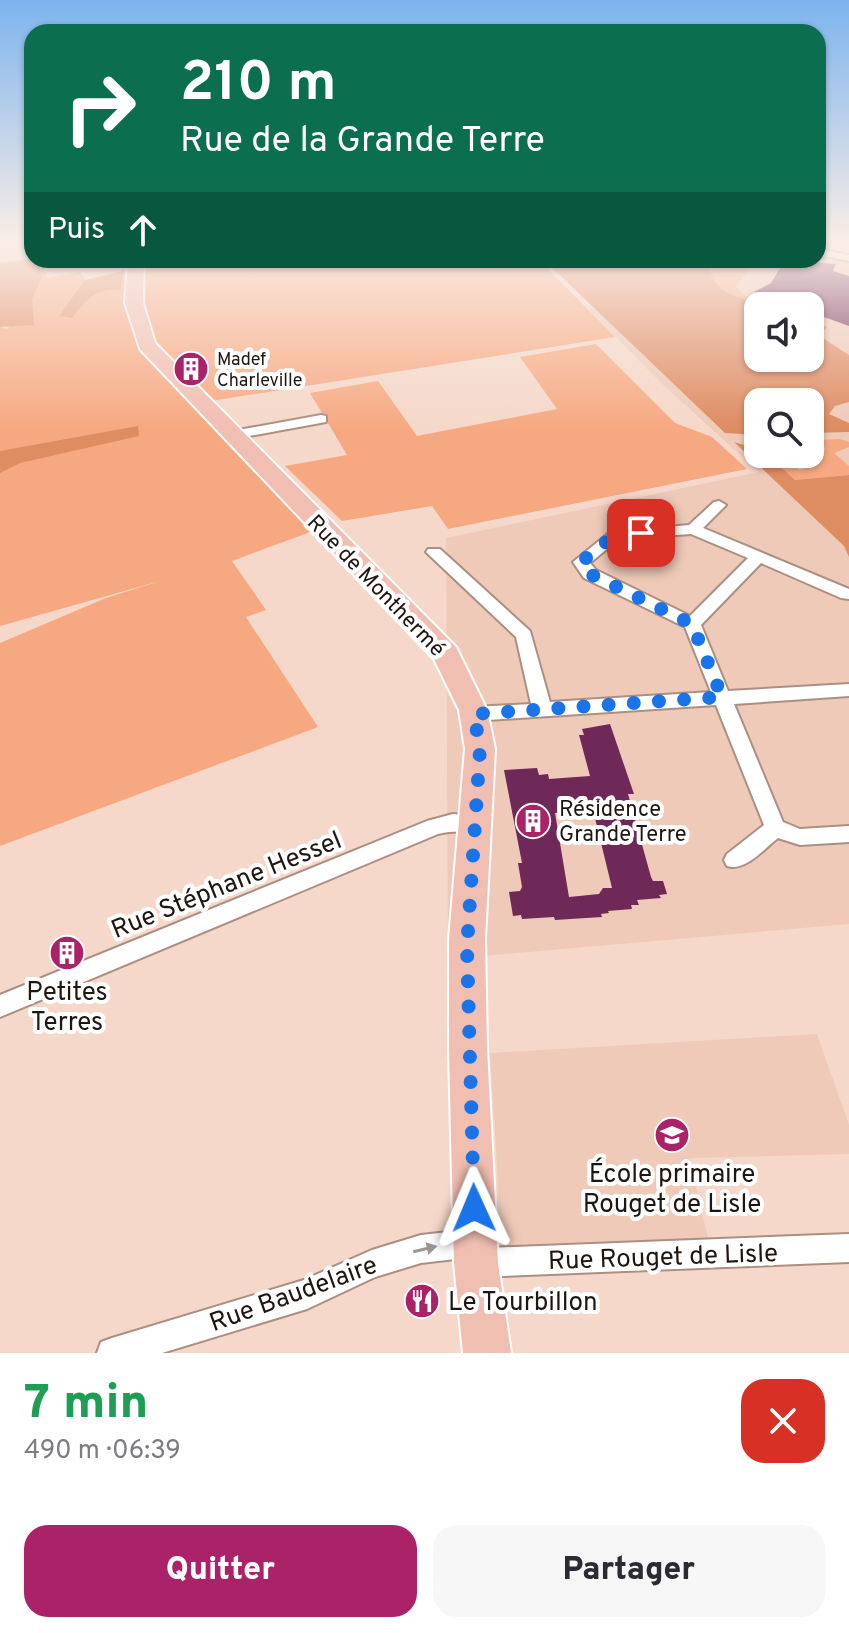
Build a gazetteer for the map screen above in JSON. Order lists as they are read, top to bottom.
{
  "streets": {
    "main road": ["Rue de Monthermé"],
    "street": ["Rue Stéphane Hessel", "Rue Rouget de Lisle", "Rue Baudelaire"]
  },
  "crossings": [
    ["Rue de Monthermé", "Rue Stéphane Hessel"],
    ["Rue de Monthermé", "Rue Rouget de Lisle"],
    ["Rue de Monthermé", "Rue Baudelaire"],
    ["Rue Rouget de Lisle", "Rue Baudelaire"]
  ],
  "one_way": ["Rue Baudelaire"],
  "places": {
    "building": ["Madef Charleville", "Résidence Grande Terre", "Petites Terres"],
    "school or university": ["École primaire Rouget de Lisle"],
    "restaurant": ["Le Tourbillon"]
  },
  "page": {
    "turn": ["210 m", "Rue de la Grande Terre"],
    "then": "Puis",
    "heading": ["7 min", "490 m · 06:39"],
    "buttons": ["Quitter", "Partager"]
  }
}
